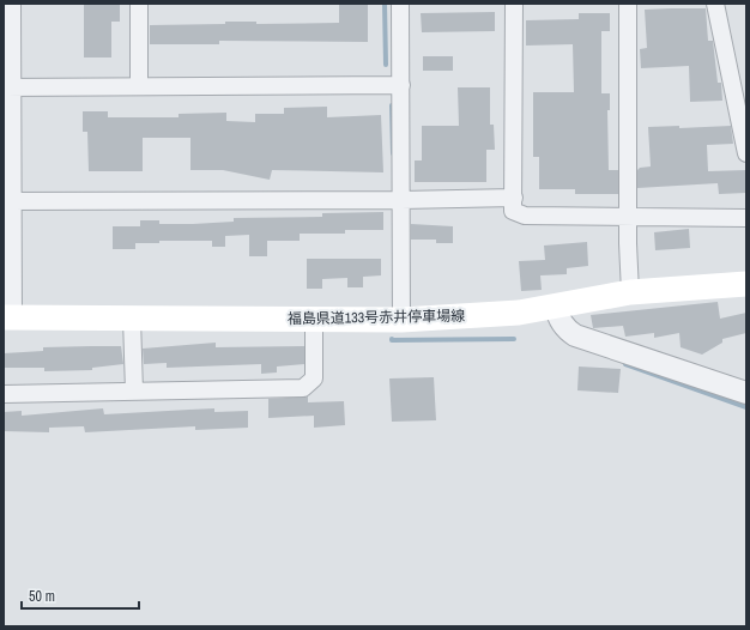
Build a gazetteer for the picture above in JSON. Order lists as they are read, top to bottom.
{
  "streets": {
    "main road": ["福島県道133号赤井停車場線"]
  },
  "scale_bar": "50 m"
}
